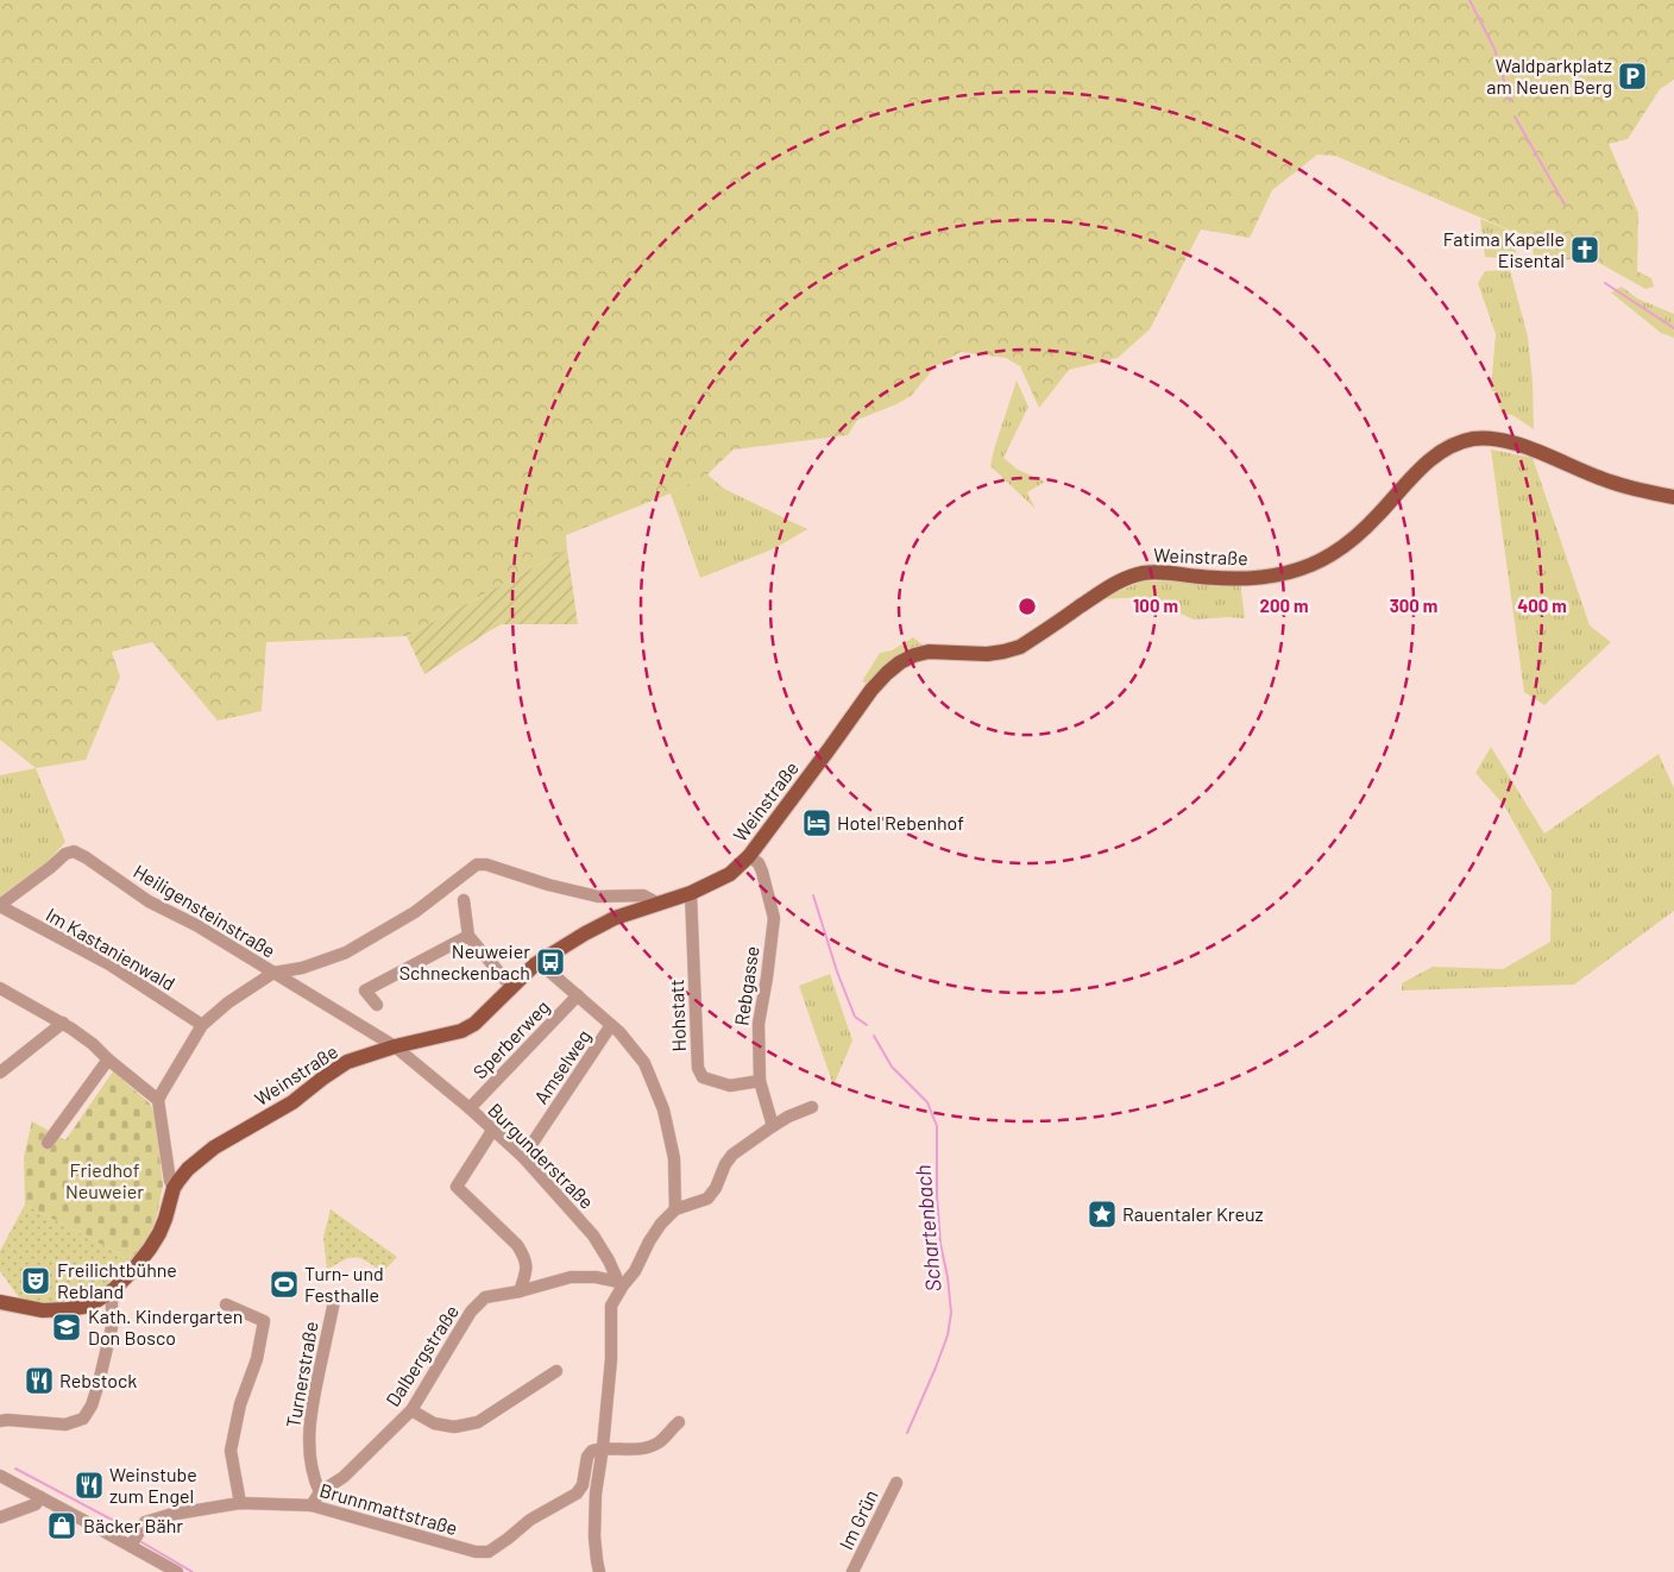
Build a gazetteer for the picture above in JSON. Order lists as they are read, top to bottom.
{
  "streets": {
    "main road": ["Weinstraße"],
    "street": [
      "Heiligensteinstraße",
      "Im Kastanienwald",
      "Rebgasse",
      "Hohstatt",
      "Sperberweg",
      "Amselweg",
      "Burgunderstraße",
      "Dalbergstraße",
      "Turnerstraße",
      "Brunnmattstraße",
      "Im Grün"
    ]
  },
  "crossings": [
    ["Weinstraße", "Heiligensteinstraße"],
    ["Weinstraße", "Rebgasse"],
    ["Weinstraße", "Hohstatt"],
    ["Weinstraße", "Burgunderstraße"],
    ["Heiligensteinstraße", "Im Kastanienwald"],
    ["Heiligensteinstraße", "Burgunderstraße"],
    ["Rebgasse", "Hohstatt"],
    ["Sperberweg", "Burgunderstraße"],
    ["Amselweg", "Burgunderstraße"],
    ["Burgunderstraße", "Dalbergstraße"],
    ["Dalbergstraße", "Turnerstraße"],
    ["Dalbergstraße", "Brunnmattstraße"]
  ],
  "water": ["Schartenbach"],
  "parks": ["Friedhof Neuweier"],
  "places": {
    "parking": ["Waldparkplatz am Neuen Berg"],
    "church": ["Fatima Kapelle Eisental"],
    "hotel": ["Hotel Rebenhof"],
    "bus stop": ["Neuweier Schneckenbach"],
    "place": ["Rauentaler Kreuz"],
    "theatre": ["Freilichtbühne Rebland"],
    "sports": ["Turn- und Festhalle"],
    "school or university": ["Kath. Kindergarten Don Bosco"],
    "restaurant": ["Rebstock", "Weinstube zum Engel"],
    "shop": ["Bäcker Bähr"]
  },
  "rings": [
    "100 m",
    "200 m",
    "300 m",
    "400 m"
  ]
}
